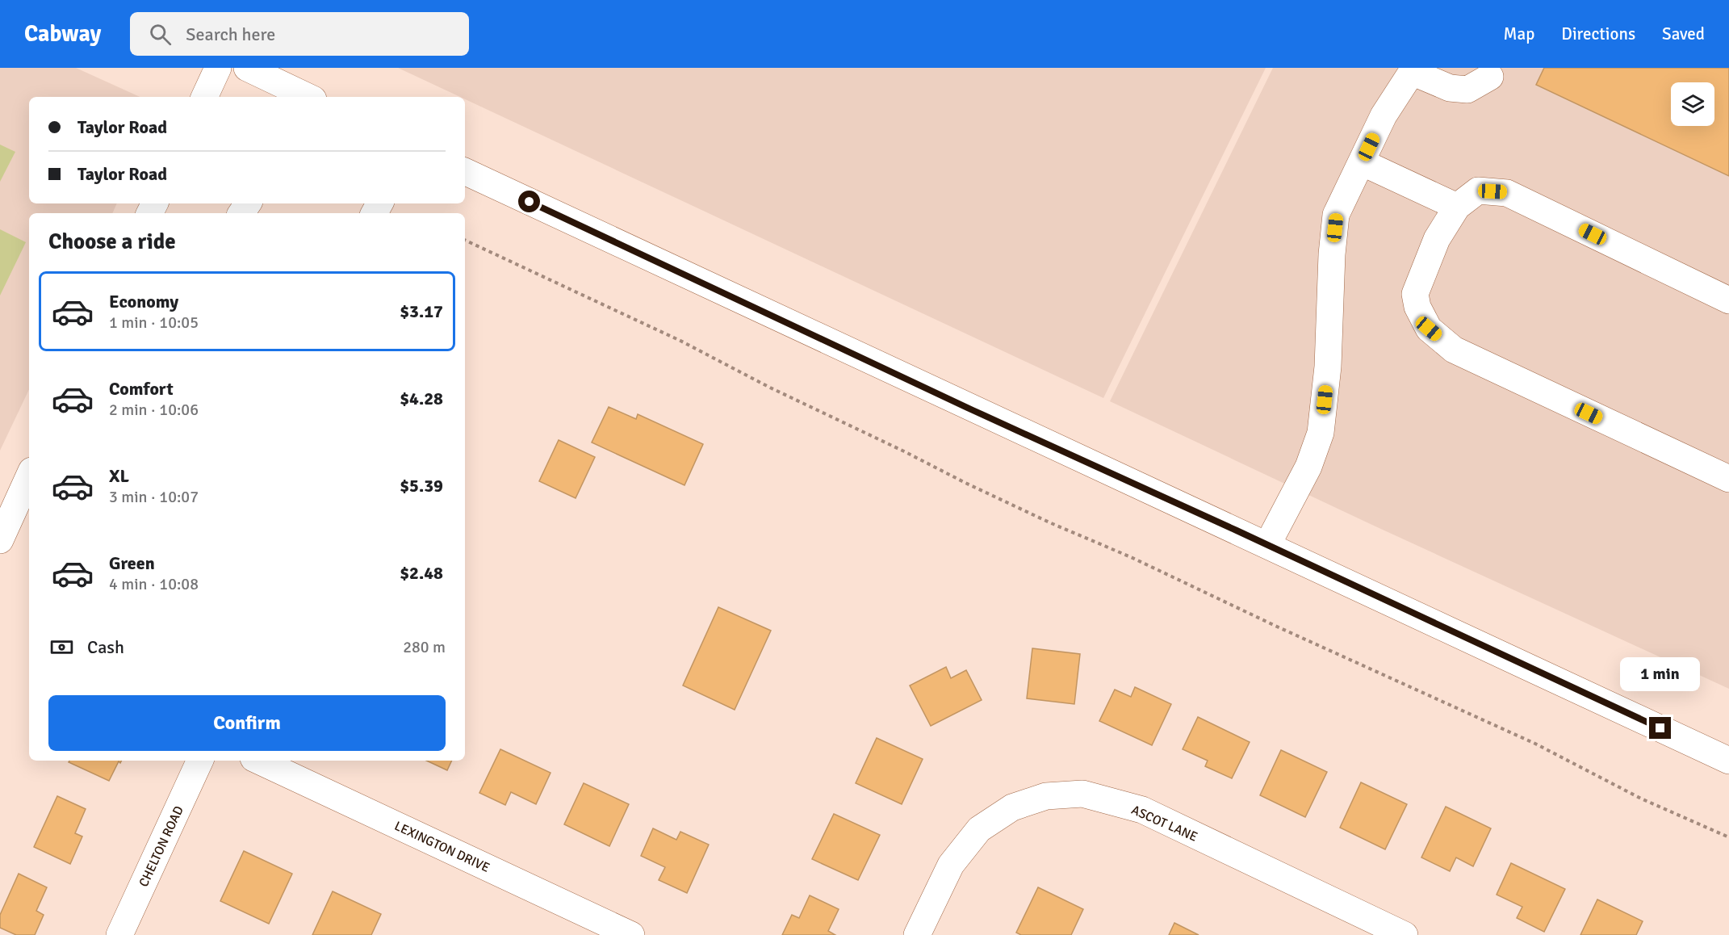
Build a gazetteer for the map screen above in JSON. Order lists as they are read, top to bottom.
{
  "streets": {
    "main road": ["ASCOT LANE", "CHELTON ROAD", "LEXINGTON DRIVE"]
  },
  "page": {
    "header": "Cabway",
    "search": "Search here",
    "nav": ["Map", "Directions", "Saved"],
    "banner": ["Taylor Road", "Taylor Road"],
    "heading": "Choose a ride",
    "list": [
      {
        "name": "Economy",
        "note": "1 min · 10:05",
        "value": "$3.17"
      },
      {
        "name": "Comfort",
        "note": "2 min · 10:06",
        "value": "$4.28"
      },
      {
        "name": "XL",
        "note": "3 min · 10:07",
        "value": "$5.39"
      },
      {
        "name": "Green",
        "note": "4 min · 10:08",
        "value": "$2.48"
      }
    ],
    "pay": ["Cash", "280 m"],
    "bubble": "1 min",
    "buttons": "Confirm"
  }
}
